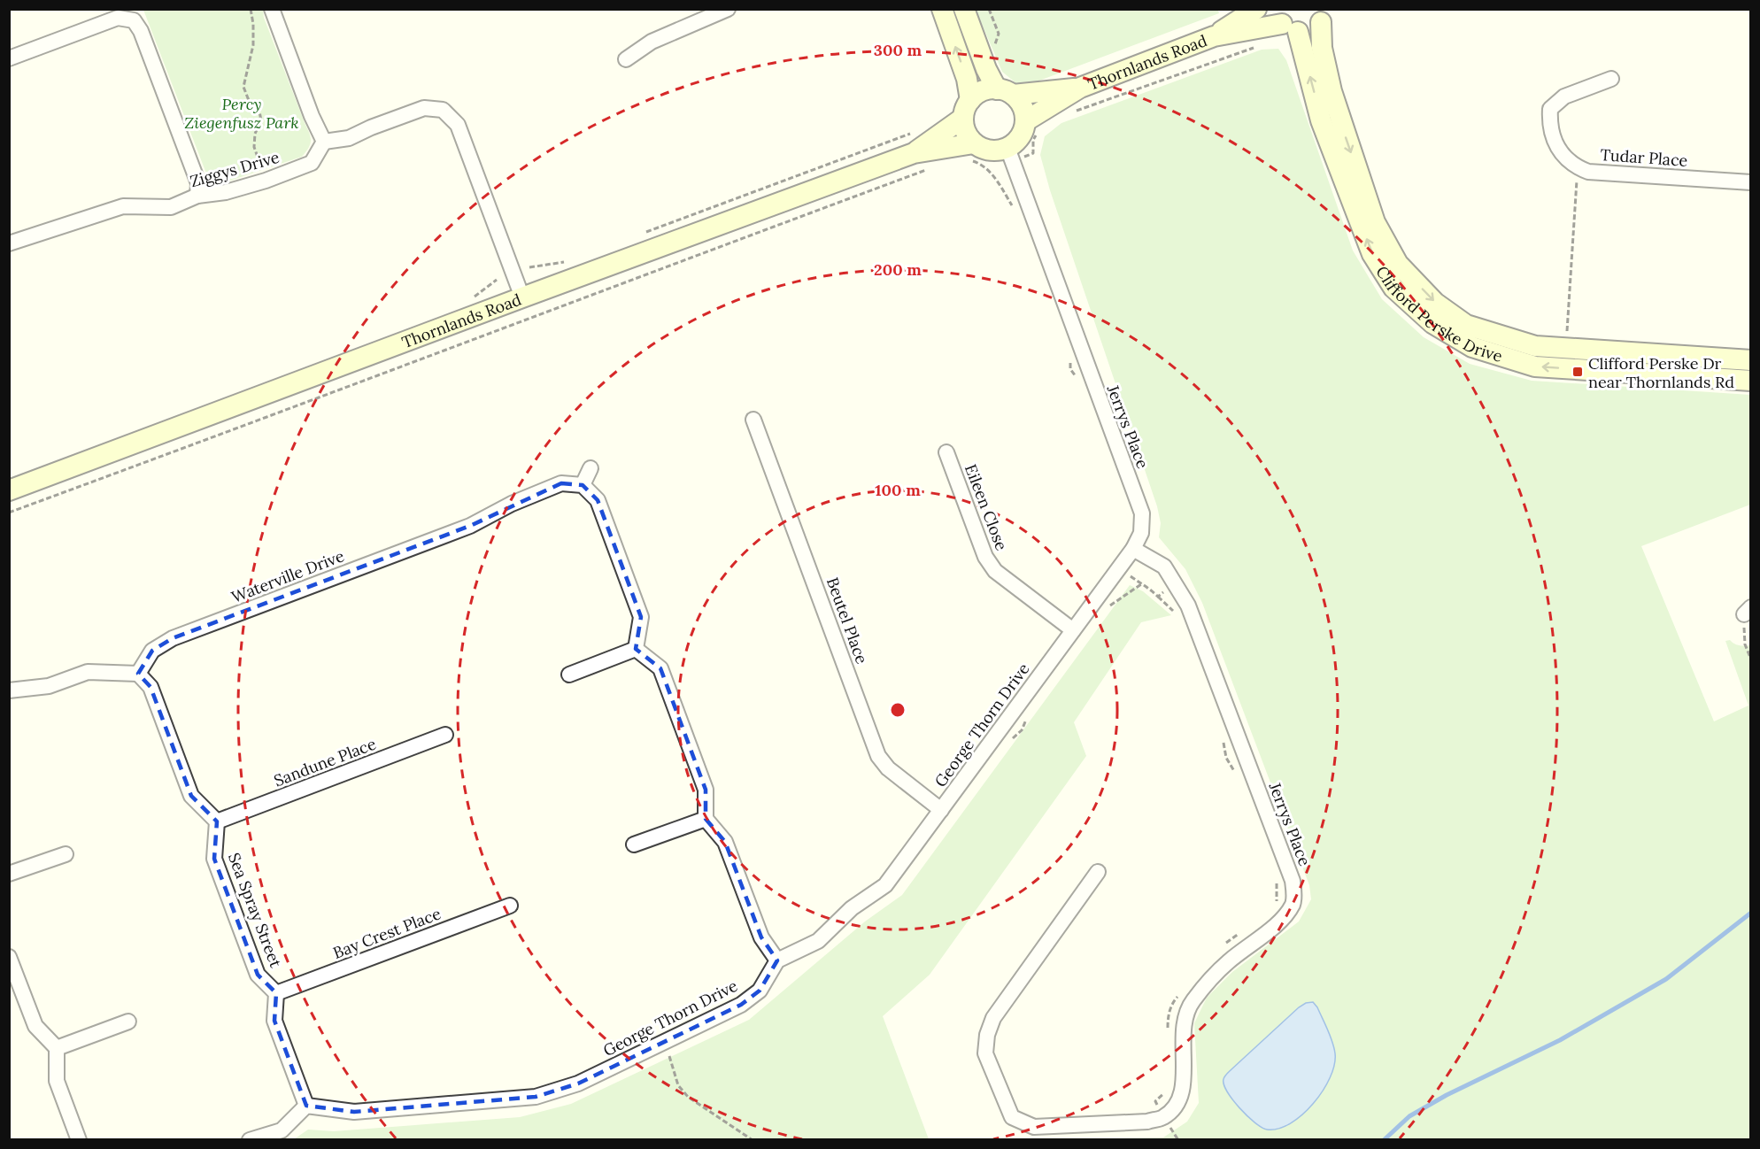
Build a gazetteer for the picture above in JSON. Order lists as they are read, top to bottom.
{
  "streets": {
    "street": [
      "Thornlands Road",
      "Tudar Place",
      "Ziggys Drive",
      "Clifford Perske Drive",
      "Jerrys Place",
      "Eileen Close",
      "Waterville Drive",
      "Beutel Place",
      "George Thorn Drive",
      "Sandune Place",
      "Sea Spray Street",
      "Bay Crest Place"
    ]
  },
  "crossings": [
    ["Thornlands Road", "Clifford Perske Drive"],
    ["Thornlands Road", "Jerrys Place"],
    ["Jerrys Place", "George Thorn Drive"],
    ["Eileen Close", "George Thorn Drive"],
    ["Beutel Place", "George Thorn Drive"],
    ["Sandune Place", "Sea Spray Street"],
    ["Sea Spray Street", "Bay Crest Place"]
  ],
  "parks": ["Percy Ziegenfusz Park"],
  "places": {
    "transit": ["Clifford Perske Dr near Thornlands Rd"]
  },
  "rings": ["300 m", "200 m", "100 m"]
}
